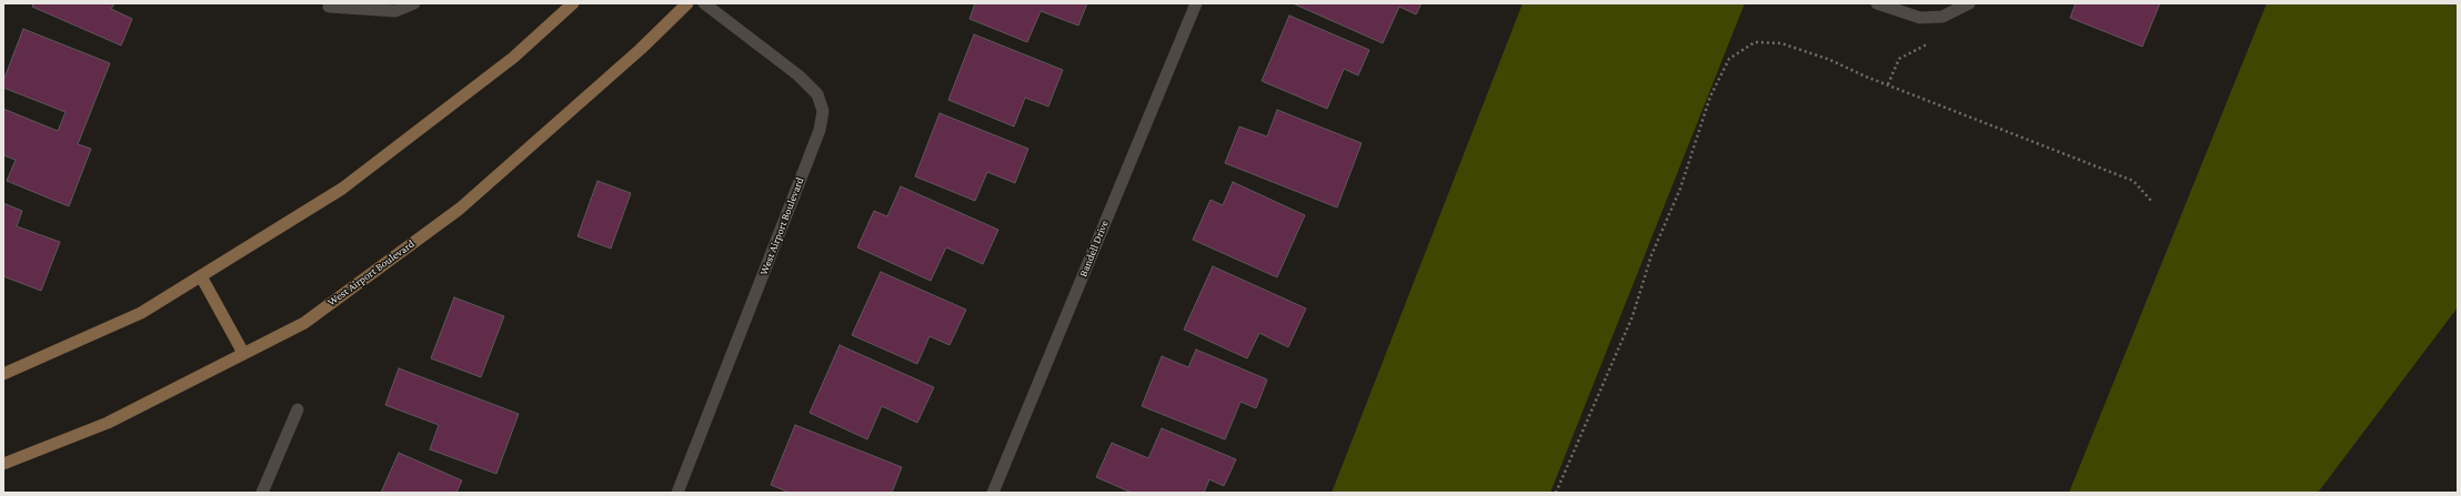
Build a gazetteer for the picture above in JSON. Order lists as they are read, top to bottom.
{
  "streets": {
    "main road": ["West Airport Boulevard"],
    "street": ["Bandell Drive"]
  }
}
